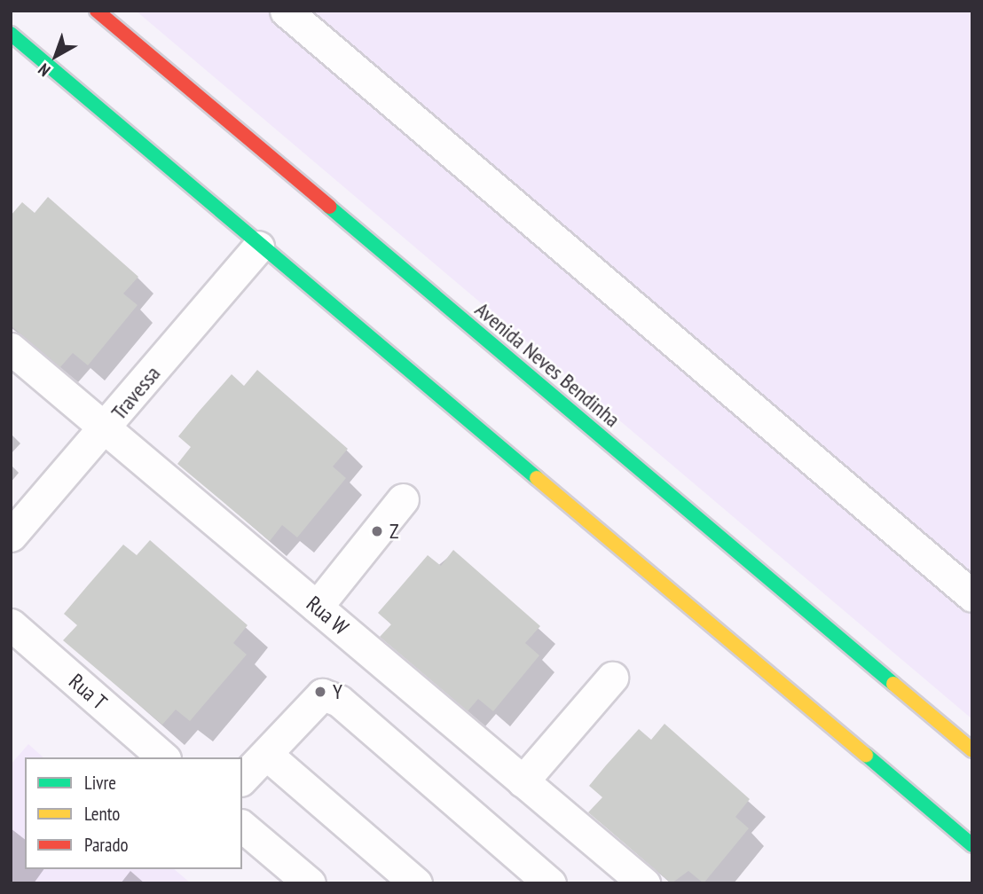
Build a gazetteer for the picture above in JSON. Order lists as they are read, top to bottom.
{
  "streets": {
    "street": [
      "Avenida Neves Bendinha",
      "Travessa",
      "Rua W",
      "Rua T"
    ]
  },
  "crossings": [
    ["Travessa", "Rua W"]
  ],
  "places": ["Z", "Y"],
  "legend": ["Livre", "Lento", "Parado"],
  "north": "bottom left"
}
